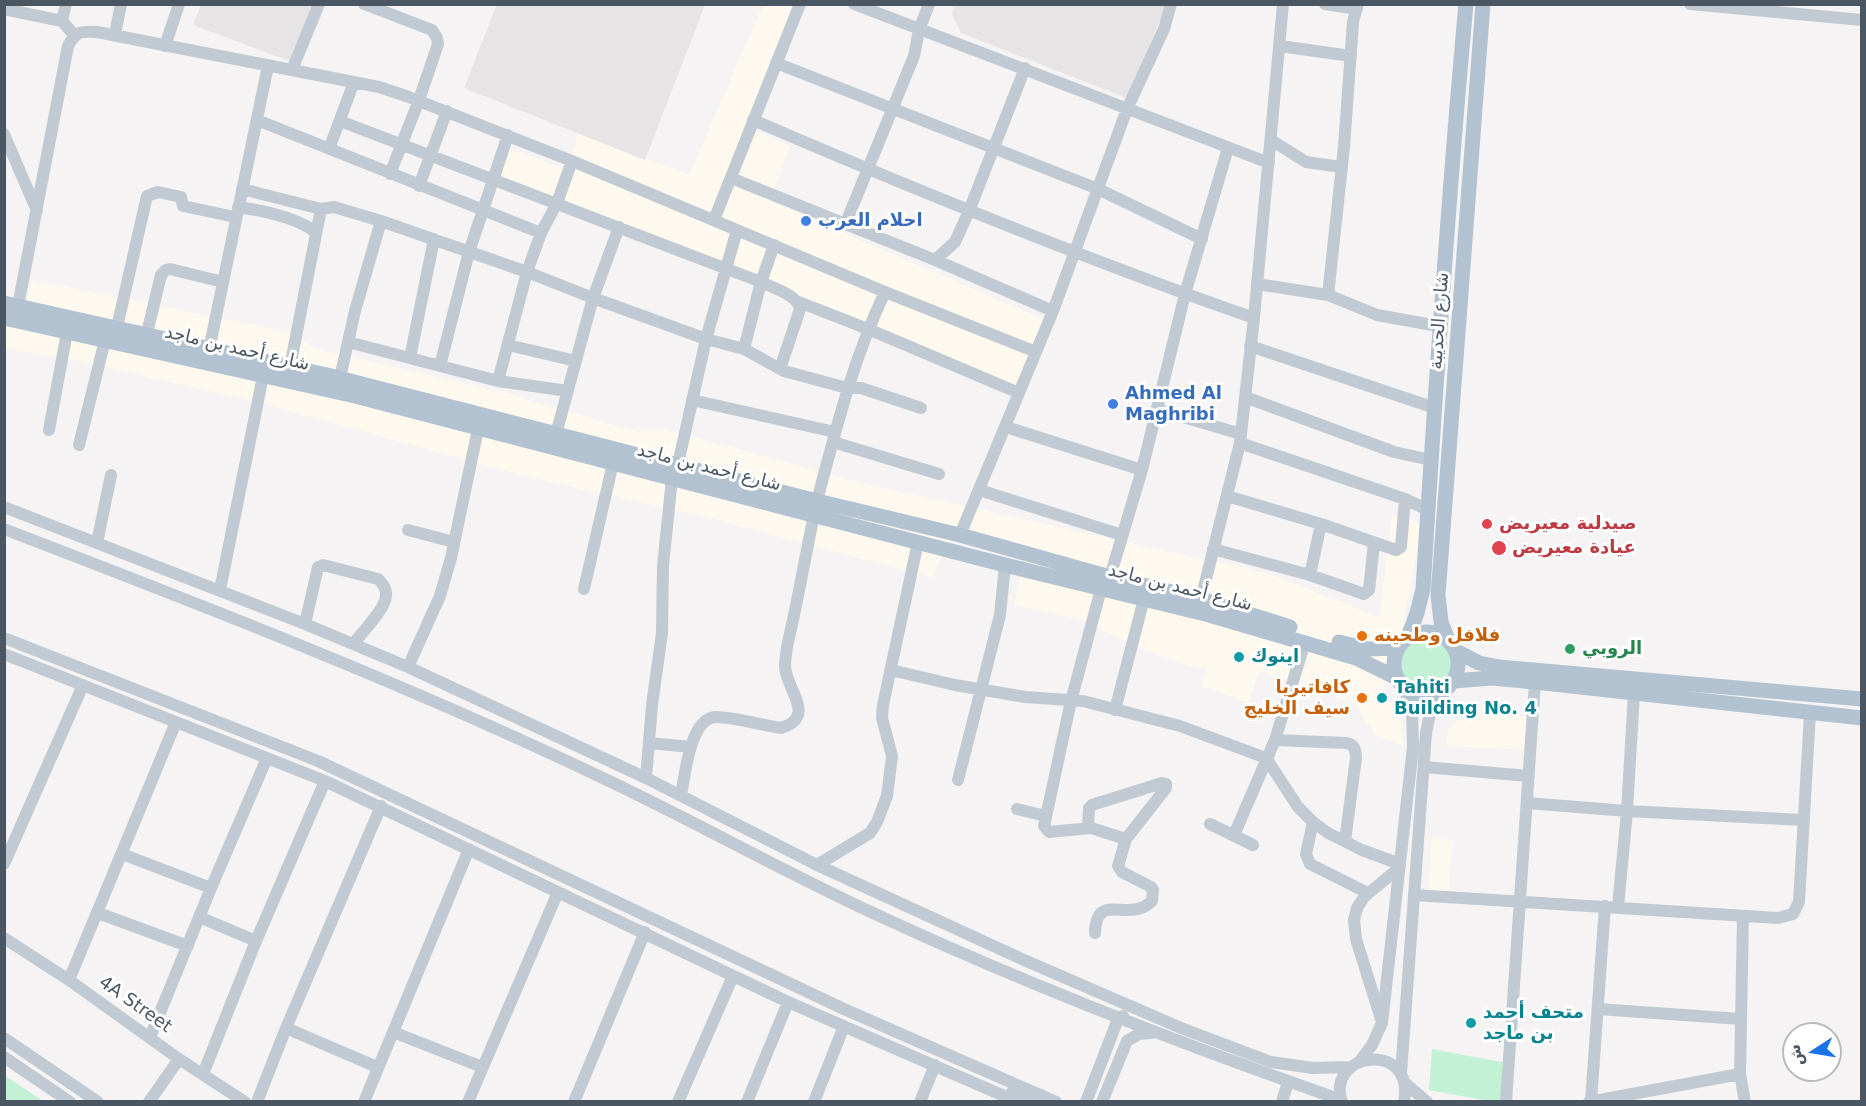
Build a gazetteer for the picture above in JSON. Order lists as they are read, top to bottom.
{
  "streets": {
    "main road": ["شارع الحديبة", "شارع أحمد بن ماجد"],
    "street": ["4A Street"]
  },
  "crossings": [
    ["شارع الحديبة", "شارع أحمد بن ماجد"]
  ],
  "places": [
    "احلام العرب",
    "Ahmed Al Maghribi",
    "صيدلية معيريض",
    "عيادة معيريض",
    "فلافل وطحينه",
    "الروبي",
    "اينوك",
    "كافاتيريا سيف الخليج",
    "Tahiti Building No. 4",
    "متحف أحمد بن ماجد"
  ],
  "north": "left"
}
